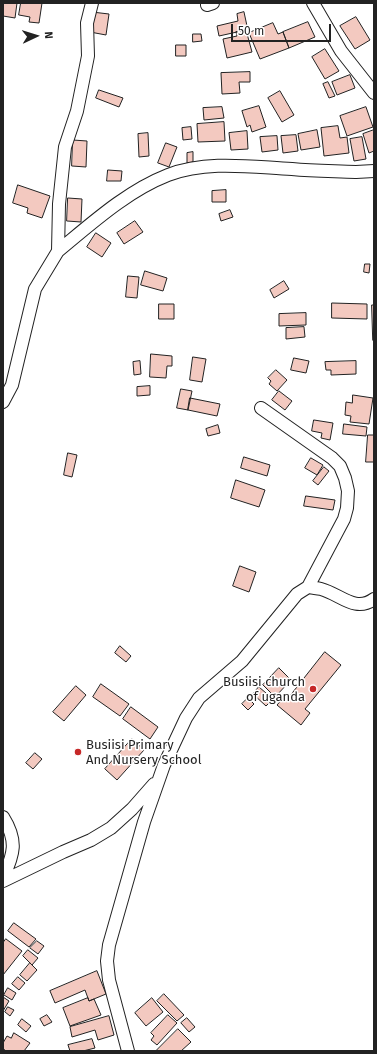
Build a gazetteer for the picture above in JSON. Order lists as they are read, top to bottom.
{
  "places": ["Busiisi church of uganda", "Busiisi Primary And Nursery School"],
  "scale_bar": "50 m",
  "north": "right"
}
